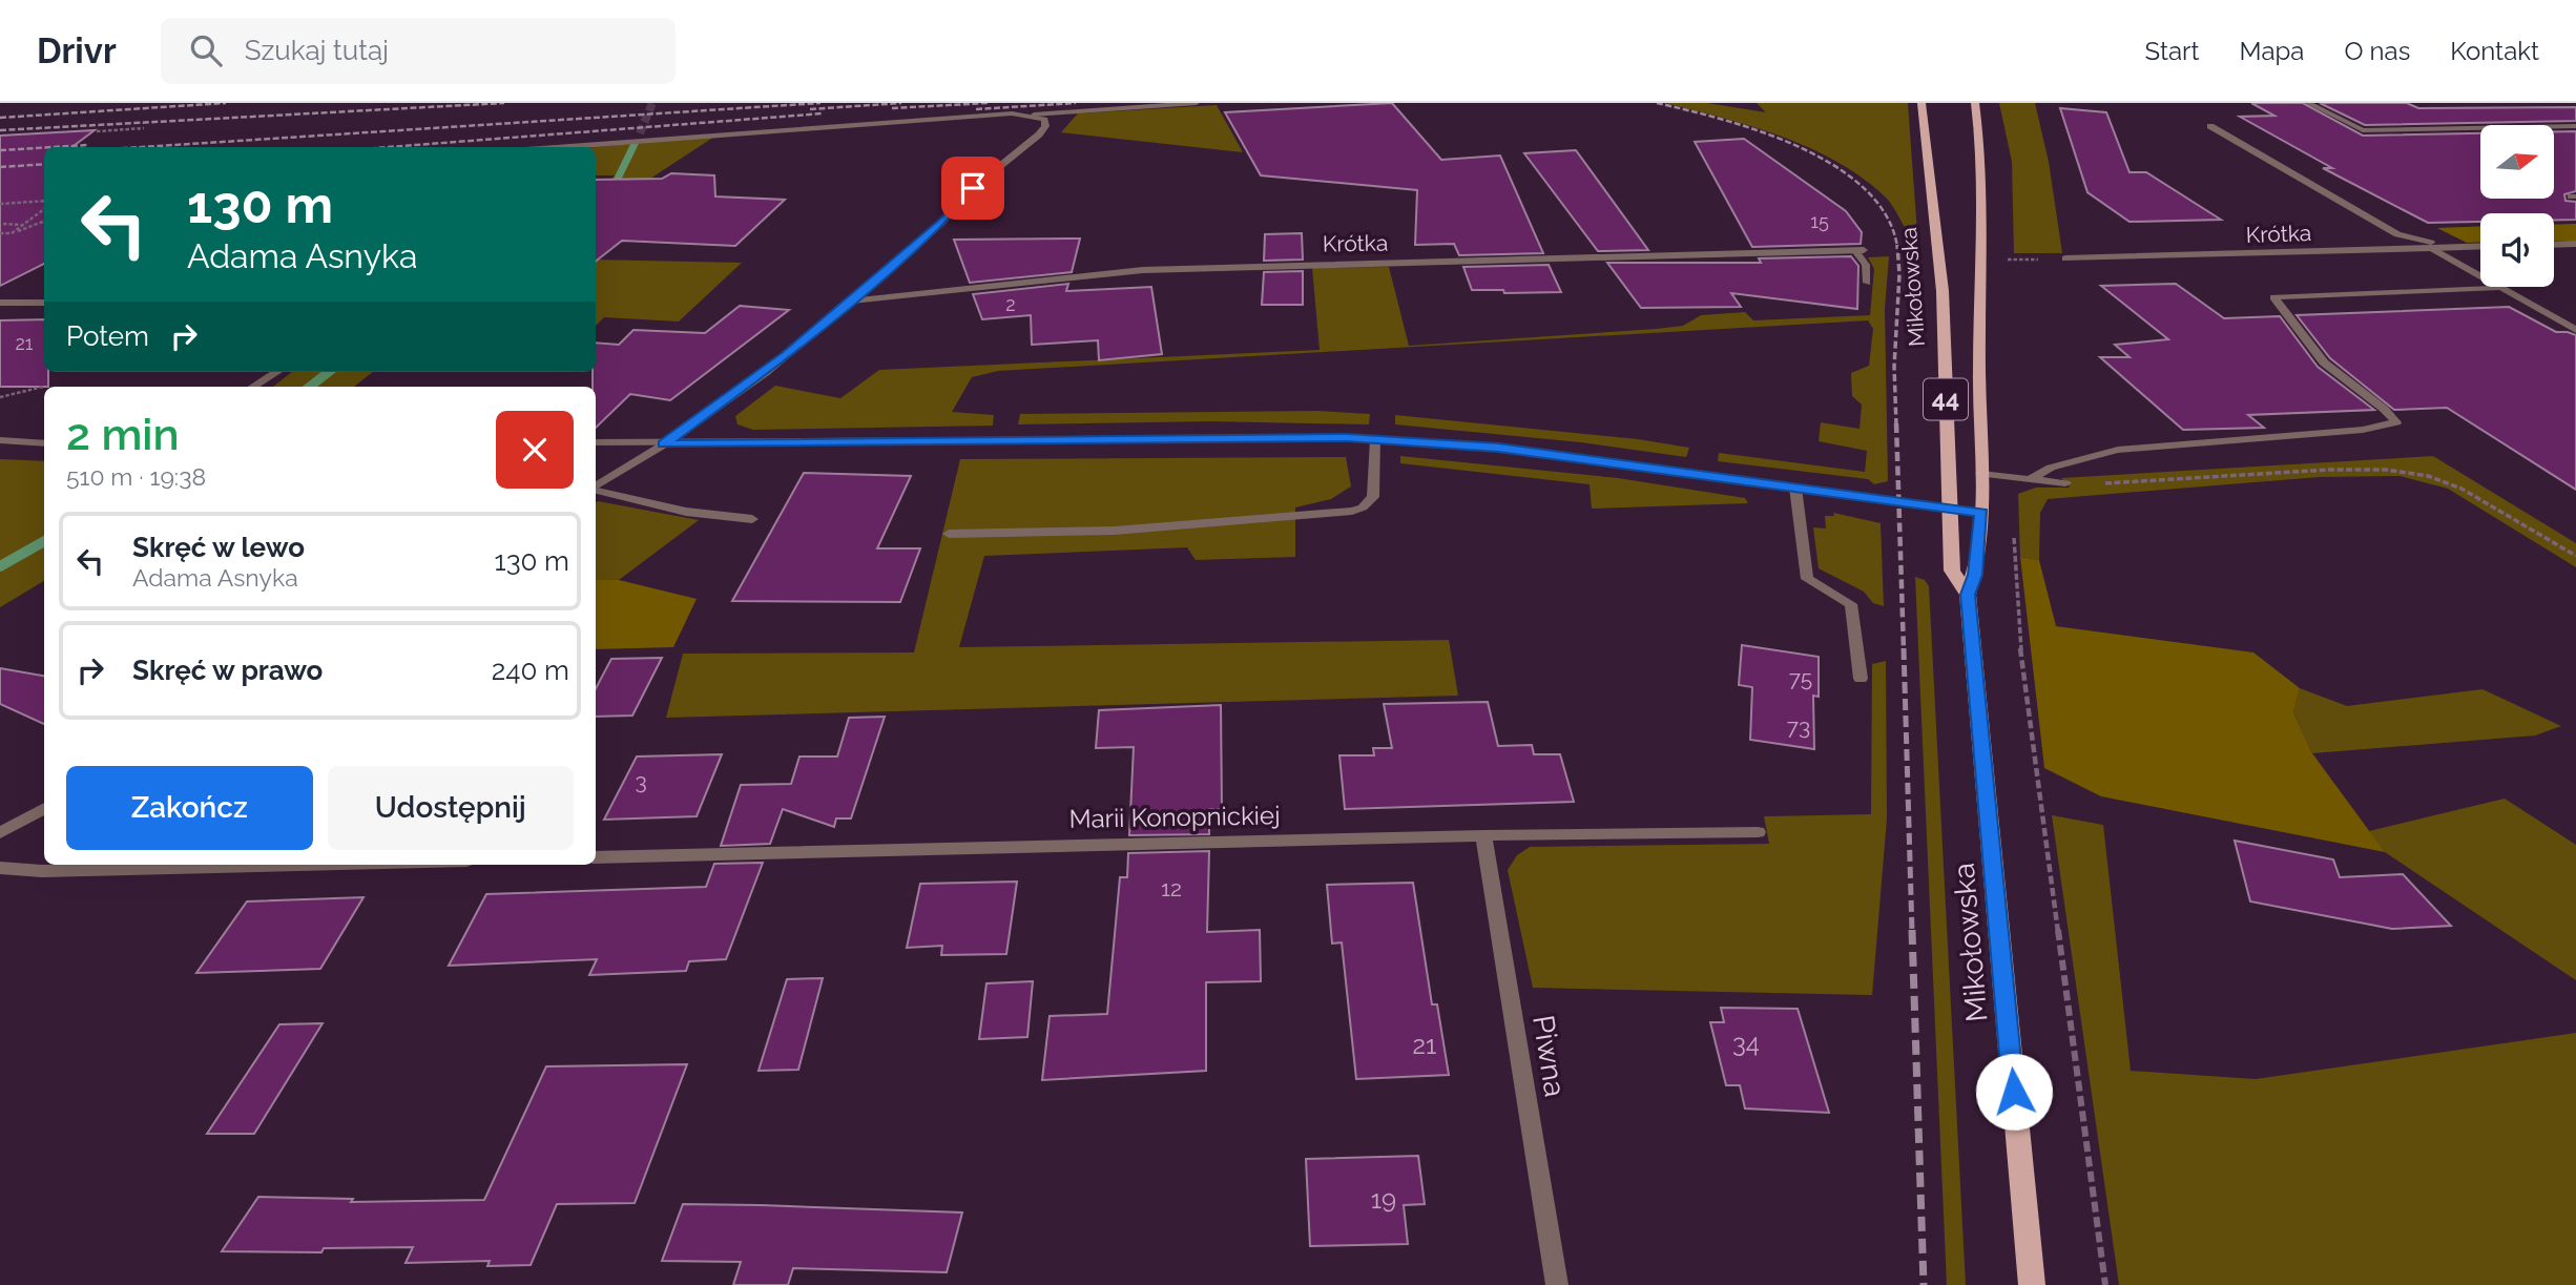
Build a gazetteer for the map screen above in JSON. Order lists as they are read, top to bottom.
{
  "streets": {
    "main road": ["Mikołowska", "44"],
    "street": ["Krótka", "Marii Konopnickiej", "Piwna"]
  },
  "crossings": [
    ["Marii Konopnickiej", "Piwna"]
  ],
  "house_numbers": [
    "15",
    "2",
    "21",
    "75",
    "73",
    "3",
    "12",
    "34",
    "21",
    "19"
  ],
  "north": "right",
  "page": {
    "header": "Drivr",
    "search": "Szukaj tutaj",
    "nav": [
      "Start",
      "Mapa",
      "O nas",
      "Kontakt"
    ],
    "turn": ["130 m", "Adama Asnyka"],
    "then": "Potem",
    "heading": ["2 min", "510 m · 19:38"],
    "list": [
      {
        "name": "Skręć w lewo",
        "note": "Adama Asnyka",
        "value": "130 m"
      },
      {
        "name": "Skręć w prawo",
        "value": "240 m"
      }
    ],
    "buttons": ["Zakończ", "Udostępnij"]
  }
}
